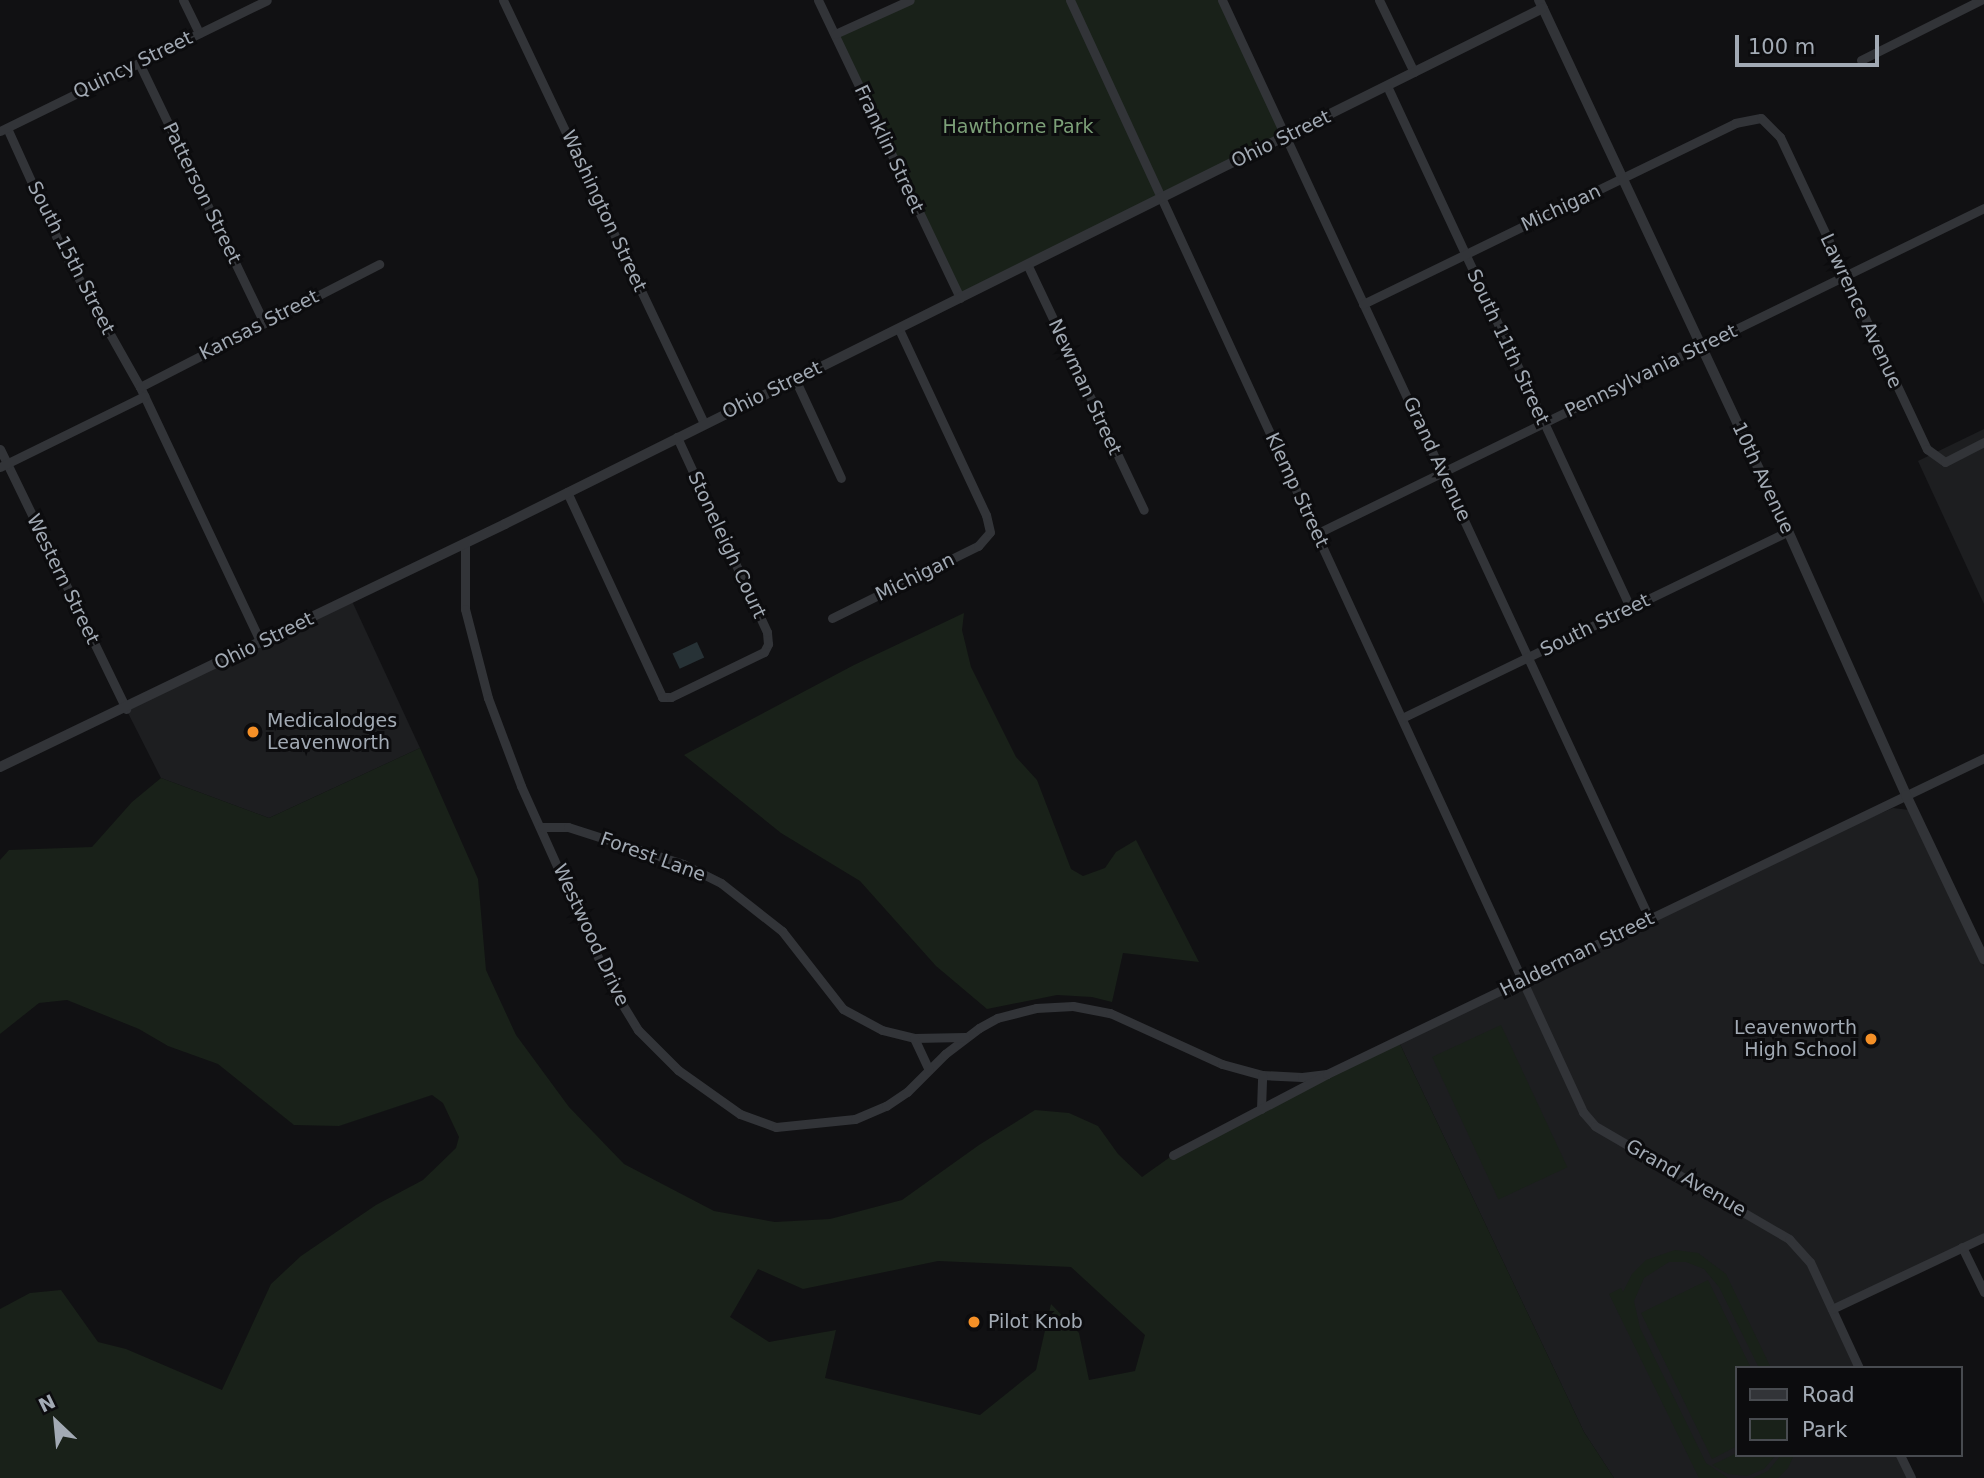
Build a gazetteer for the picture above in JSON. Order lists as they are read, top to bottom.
{
  "streets": {
    "street": [
      "Quincy Street",
      "Ohio Street",
      "Franklin Street",
      "Patterson Street",
      "Michigan",
      "Washington Street",
      "South 15th Street",
      "Lawrence Avenue",
      "Kansas Street",
      "South 11th Street",
      "Pennsylvania Street",
      "Newman Street",
      "Grand Avenue",
      "10th Avenue",
      "Klemp Street",
      "Stoneleigh Court",
      "Western Street",
      "South Street",
      "Forest Lane",
      "Westwood Drive",
      "Halderman Street"
    ]
  },
  "crossings": [
    ["Quincy Street", "Patterson Street"],
    ["Quincy Street", "South 15th Street"],
    ["Ohio Street", "Franklin Street"],
    ["Ohio Street", "Michigan"],
    ["Ohio Street", "Washington Street"],
    ["Ohio Street", "South 15th Street"],
    ["Ohio Street", "South 11th Street"],
    ["Ohio Street", "Newman Street"],
    ["Ohio Street", "Grand Avenue"],
    ["Ohio Street", "10th Avenue"],
    ["Ohio Street", "Klemp Street"],
    ["Ohio Street", "Stoneleigh Court"],
    ["Ohio Street", "Western Street"],
    ["Ohio Street", "Westwood Drive"],
    ["Patterson Street", "Kansas Street"],
    ["Michigan", "Lawrence Avenue"],
    ["Michigan", "South 11th Street"],
    ["Michigan", "Grand Avenue"],
    ["Michigan", "10th Avenue"],
    ["South 15th Street", "Kansas Street"],
    ["Lawrence Avenue", "Pennsylvania Street"],
    ["Kansas Street", "Western Street"],
    ["South 11th Street", "Pennsylvania Street"],
    ["South 11th Street", "South Street"],
    ["Pennsylvania Street", "Grand Avenue"],
    ["Pennsylvania Street", "10th Avenue"],
    ["Pennsylvania Street", "Klemp Street"],
    ["Grand Avenue", "Klemp Street"],
    ["Grand Avenue", "South Street"],
    ["Grand Avenue", "Halderman Street"],
    ["10th Avenue", "South Street"],
    ["10th Avenue", "Halderman Street"],
    ["Klemp Street", "South Street"],
    ["Klemp Street", "Halderman Street"],
    ["Forest Lane", "Westwood Drive"],
    ["Westwood Drive", "Halderman Street"]
  ],
  "parks": ["Hawthorne Park"],
  "places": ["Medicalodges Leavenworth", "Leavenworth High School", "Pilot Knob"],
  "legend": ["Road", "Park"],
  "scale_bar": "100 m",
  "north": "top left"
}
